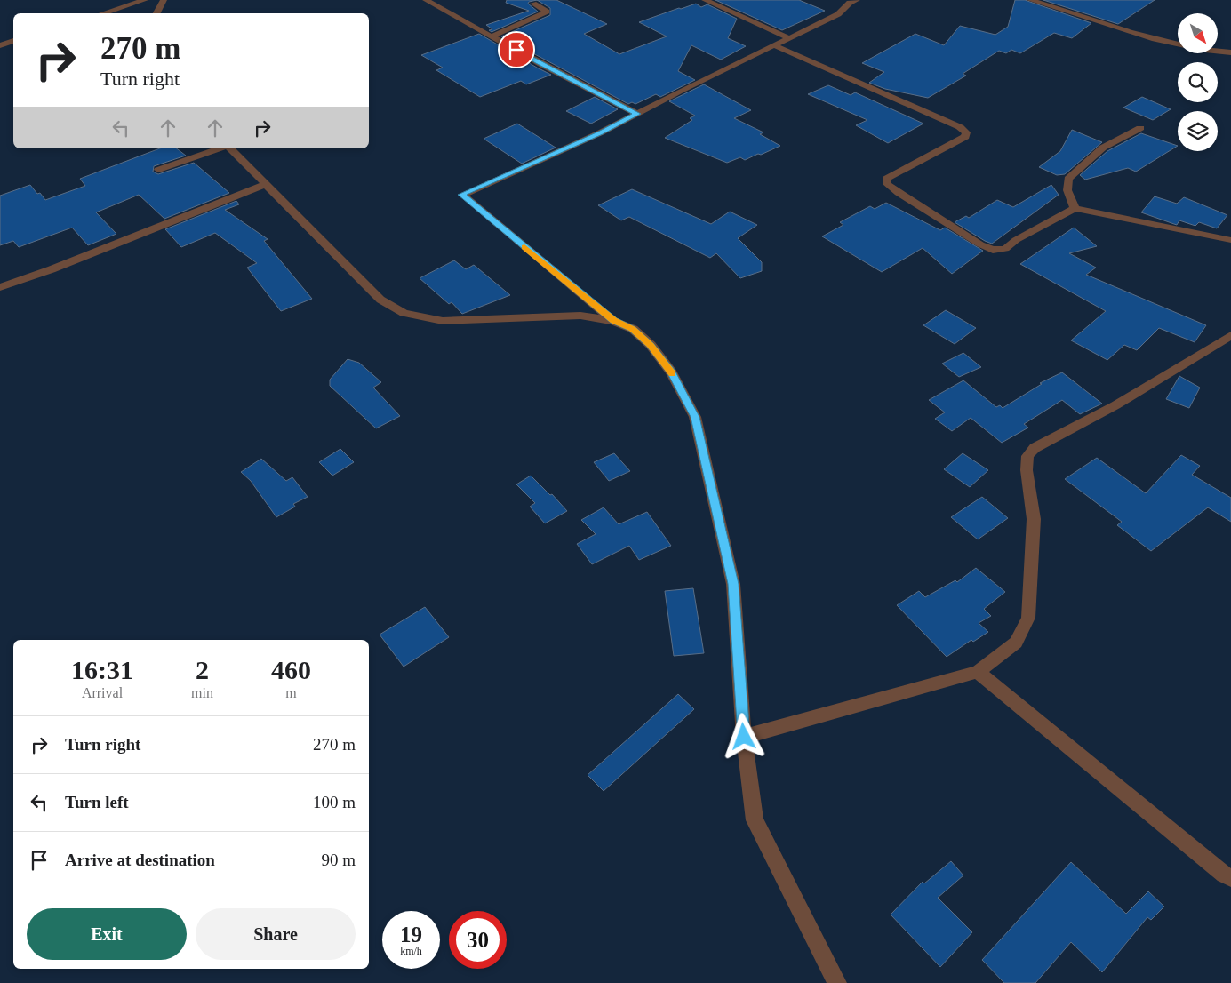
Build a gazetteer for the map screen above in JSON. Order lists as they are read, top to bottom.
{
  "north": "bottom right",
  "page": {
    "turn": ["270 m", "Turn right"],
    "eta": [
      "16:31",
      "Arrival",
      "2",
      "min",
      "460",
      "m"
    ],
    "list": [
      {
        "name": "Turn right",
        "value": "270 m"
      },
      {
        "name": "Turn left",
        "value": "100 m"
      },
      {
        "name": "Arrive at destination",
        "value": "90 m"
      }
    ],
    "buttons": ["Exit", "Share"],
    "speed": "19 km/h",
    "limit": "30"
  }
}
